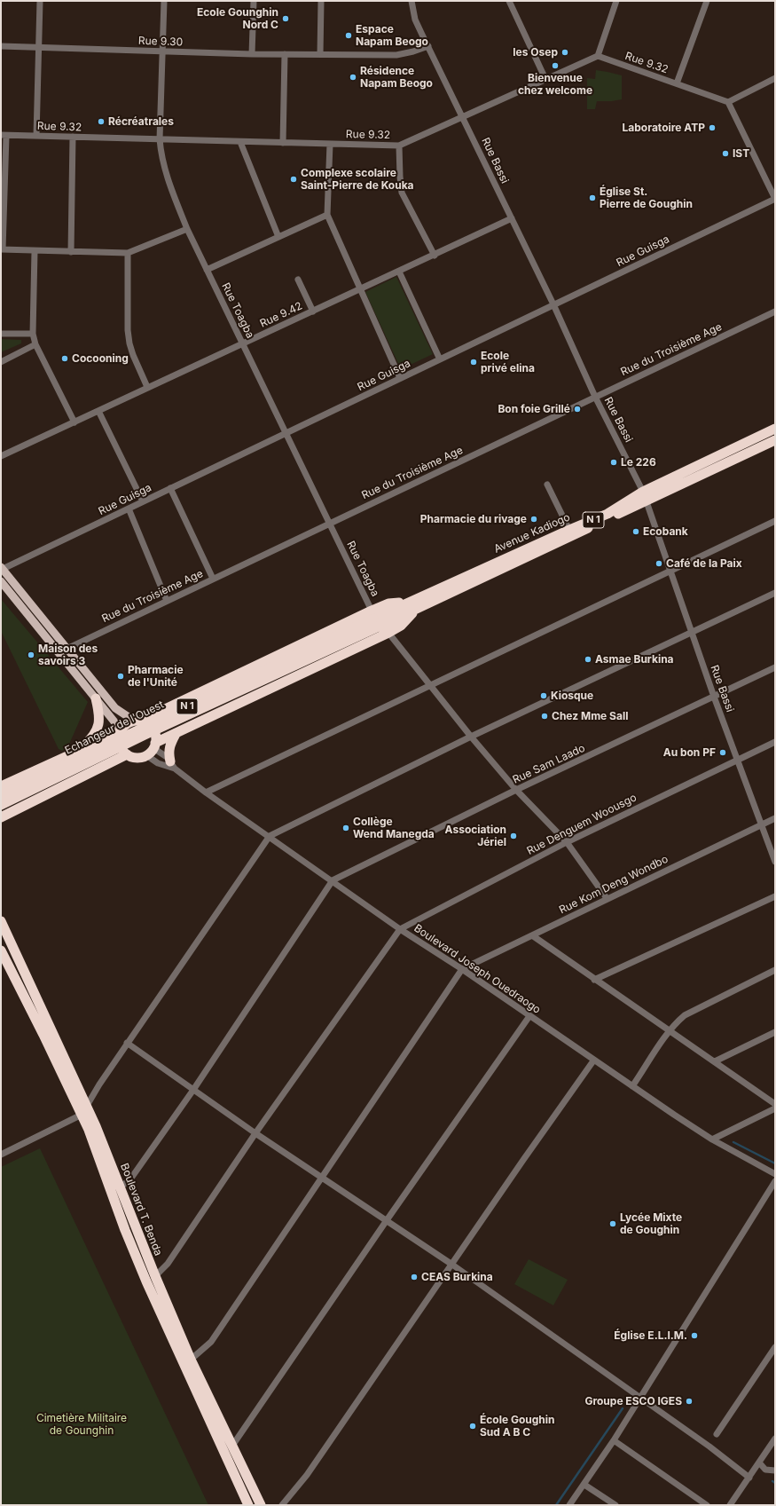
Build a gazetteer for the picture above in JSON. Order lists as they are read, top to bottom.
{
  "streets": {
    "highway": [
      "N 1",
      "Avenue Kadiogo",
      "Echangeur de l'Ouest",
      "Boulevard T. Benda"
    ],
    "street": [
      "Rue 9.30",
      "Rue 9.32",
      "Rue Bassi",
      "Rue Guisga",
      "Rue Toagba",
      "Rue 9.42",
      "Rue du Troisième Age",
      "Rue Sam Laado",
      "Rue Denguem Woousgo",
      "Rue Kom Deng Wondbo",
      "Boulevard Joseph Ouedraogo"
    ]
  },
  "crossings": [
    ["Rue 9.30", "Rue Toagba"],
    ["Rue 9.32", "Rue Bassi"],
    ["Rue 9.32", "Rue Toagba"],
    ["Rue Bassi", "Rue Guisga"],
    ["Rue Bassi", "Rue 9.42"],
    ["Rue Bassi", "Rue du Troisième Age"],
    ["Rue Bassi", "Avenue Kadiogo"],
    ["Rue Bassi", "Rue Sam Laado"],
    ["Rue Bassi", "Rue Denguem Woousgo"],
    ["Rue Bassi", "Rue Kom Deng Wondbo"],
    ["Rue Guisga", "Rue Toagba"],
    ["Rue Toagba", "Rue 9.42"],
    ["Rue Toagba", "Rue du Troisième Age"],
    ["Rue Toagba", "N 1"],
    ["Rue Toagba", "Avenue Kadiogo"],
    ["Rue Toagba", "Echangeur de l'Ouest"],
    ["N 1", "Avenue Kadiogo"],
    ["N 1", "Echangeur de l'Ouest"],
    ["N 1", "Boulevard Joseph Ouedraogo"],
    ["Avenue Kadiogo", "Echangeur de l'Ouest"],
    ["Rue Sam Laado", "Boulevard Joseph Ouedraogo"],
    ["Rue Denguem Woousgo", "Boulevard Joseph Ouedraogo"],
    ["Rue Kom Deng Wondbo", "Boulevard Joseph Ouedraogo"]
  ],
  "parks": ["Cimetière Militaire de Gounghin"],
  "places": [
    "Ecole Gounghin Nord C",
    "Espace Napam Beogo",
    "les Osep",
    "Bienvenue chez welcome",
    "Résidence Napam Beogo",
    "Récréatrales",
    "Laboratoire ATP",
    "IST",
    "Complexe scolaire Saint-Pierre de Kouka",
    "Église St. Pierre de Goughin",
    "Cocooning",
    "Ecole privé elina",
    "Bon foie Grillé",
    "Le 226",
    "Pharmacie du rivage",
    "Ecobank",
    "Café de la Paix",
    "Maison des savoirs 3",
    "Asmae Burkina",
    "Pharmacie de l'Unité",
    "Kiosque",
    "Chez Mme Sall",
    "Au bon PF",
    "Collège Wend Manegda",
    "Association Jériel",
    "Lycée Mixte de Goughin",
    "CEAS Burkina",
    "Église E.L.I.M.",
    "Groupe ESCO IGES",
    "École Goughin Sud A B C"
  ]
}
